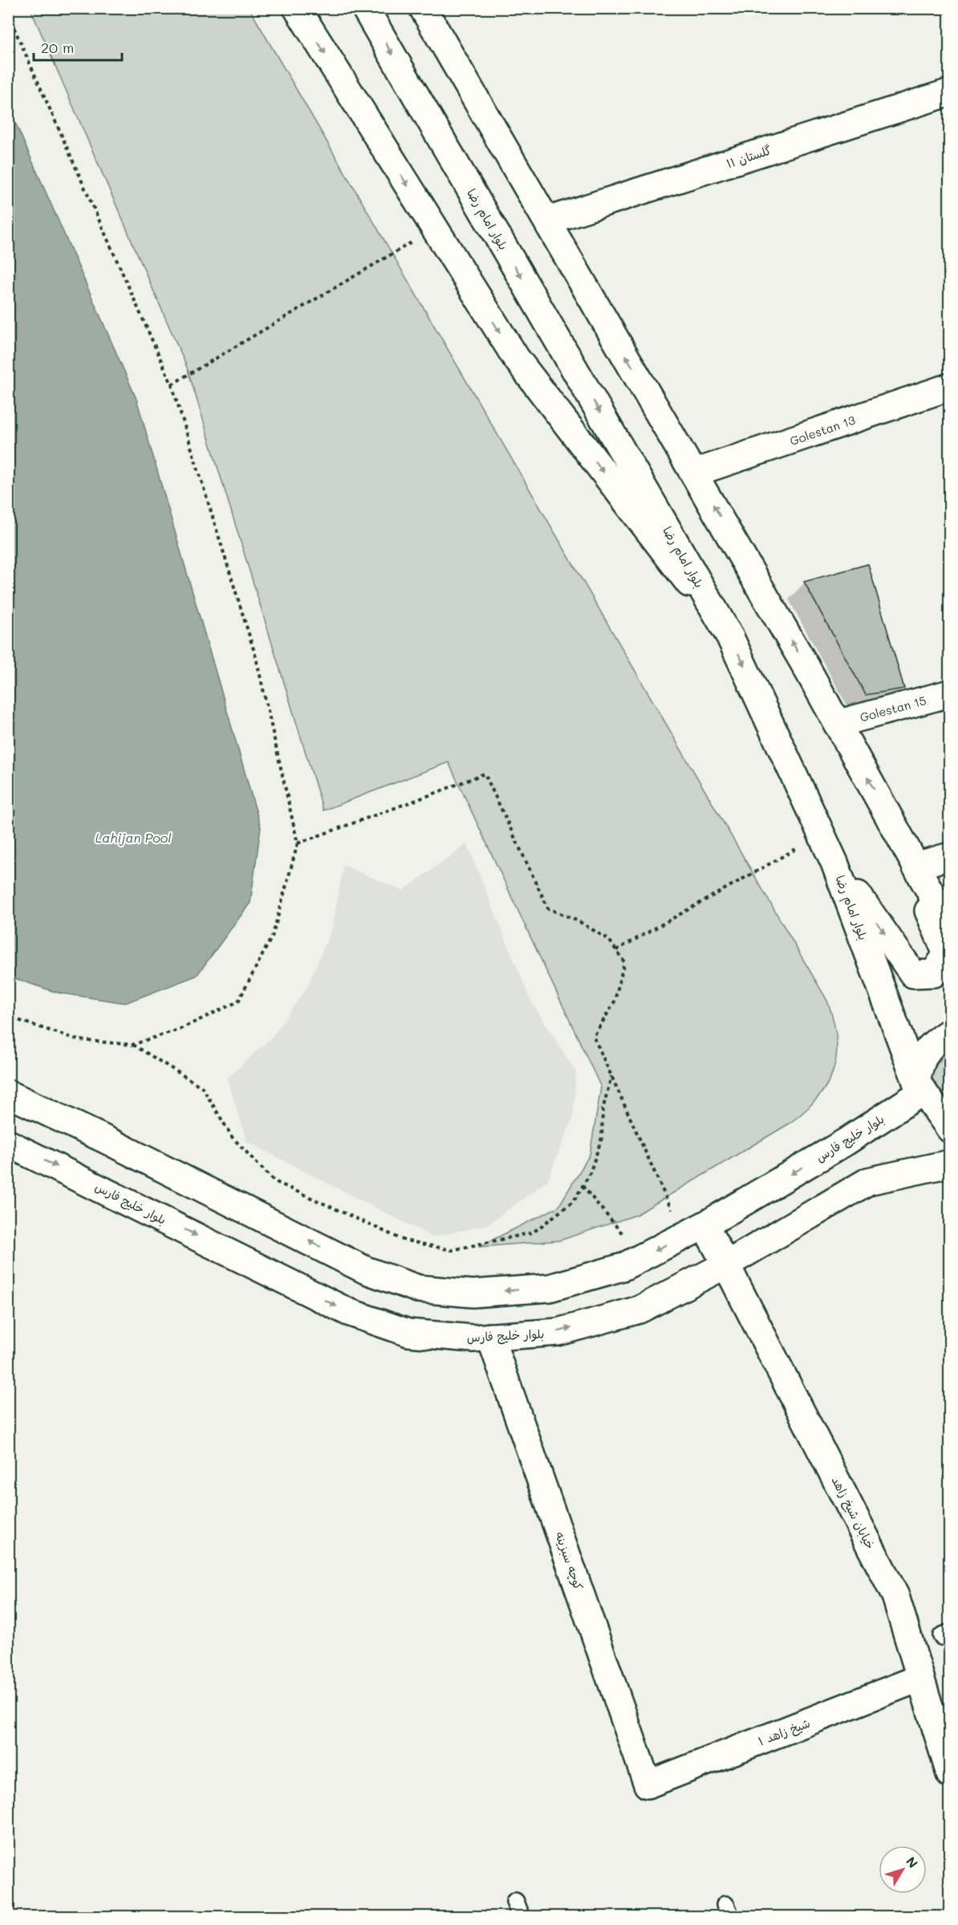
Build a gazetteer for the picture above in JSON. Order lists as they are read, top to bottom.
{
  "streets": {
    "main road": [
      "گلستان ۱۱",
      "بلوار امام رضا",
      "Golestan 13",
      "Golestan 15",
      "بلوار خلیج فارس",
      "خیابان شیخ زاهد",
      "کوچه سبزینه",
      "شیخ زاهد ۱"
    ]
  },
  "crossings": [
    ["بلوار امام رضا", "بلوار خلیج فارس"],
    ["بلوار خلیج فارس", "خیابان شیخ زاهد"],
    ["بلوار خلیج فارس", "کوچه سبزینه"],
    ["خیابان شیخ زاهد", "شیخ زاهد ۱"],
    ["کوچه سبزینه", "شیخ زاهد ۱"]
  ],
  "water": ["Lahijan Pool"],
  "scale_bar": "20 m",
  "north": "top right"
}
